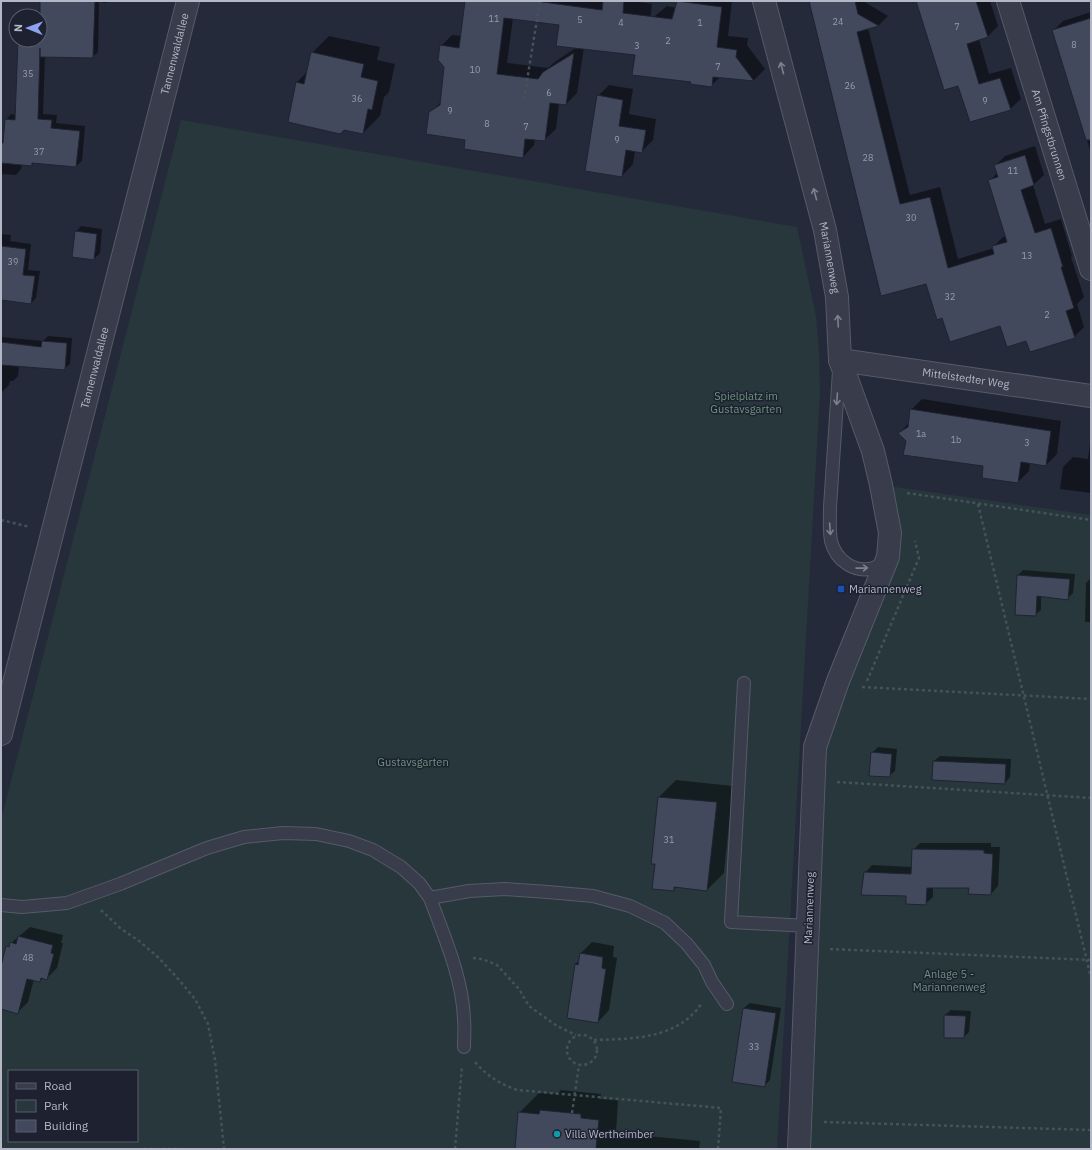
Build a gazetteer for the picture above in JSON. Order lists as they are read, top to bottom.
{
  "streets": {
    "street": [
      "Tannenwaldallee",
      "Am Pfingstbrunnen",
      "Mariannenweg",
      "Mittelstedter Weg"
    ]
  },
  "crossings": [
    ["Mariannenweg", "Mittelstedter Weg"]
  ],
  "parks": ["Spielplatz im Gustavsgarten", "Gustavsgarten", "Anlage 5 - Mariannenweg"],
  "places": {
    "transit": ["Mariannenweg"],
    "other": ["Villa Wertheimber"]
  },
  "house_numbers": [
    "11",
    "5",
    "24",
    "4",
    "1",
    "7",
    "2",
    "8",
    "3",
    "7",
    "10",
    "35",
    "26",
    "6",
    "36",
    "9",
    "9",
    "8",
    "7",
    "9",
    "37",
    "28",
    "11",
    "30",
    "13",
    "39",
    "32",
    "2",
    "1a",
    "1b",
    "3",
    "31",
    "48",
    "33"
  ],
  "legend": ["Road", "Park", "Building"],
  "north": "left"
}
